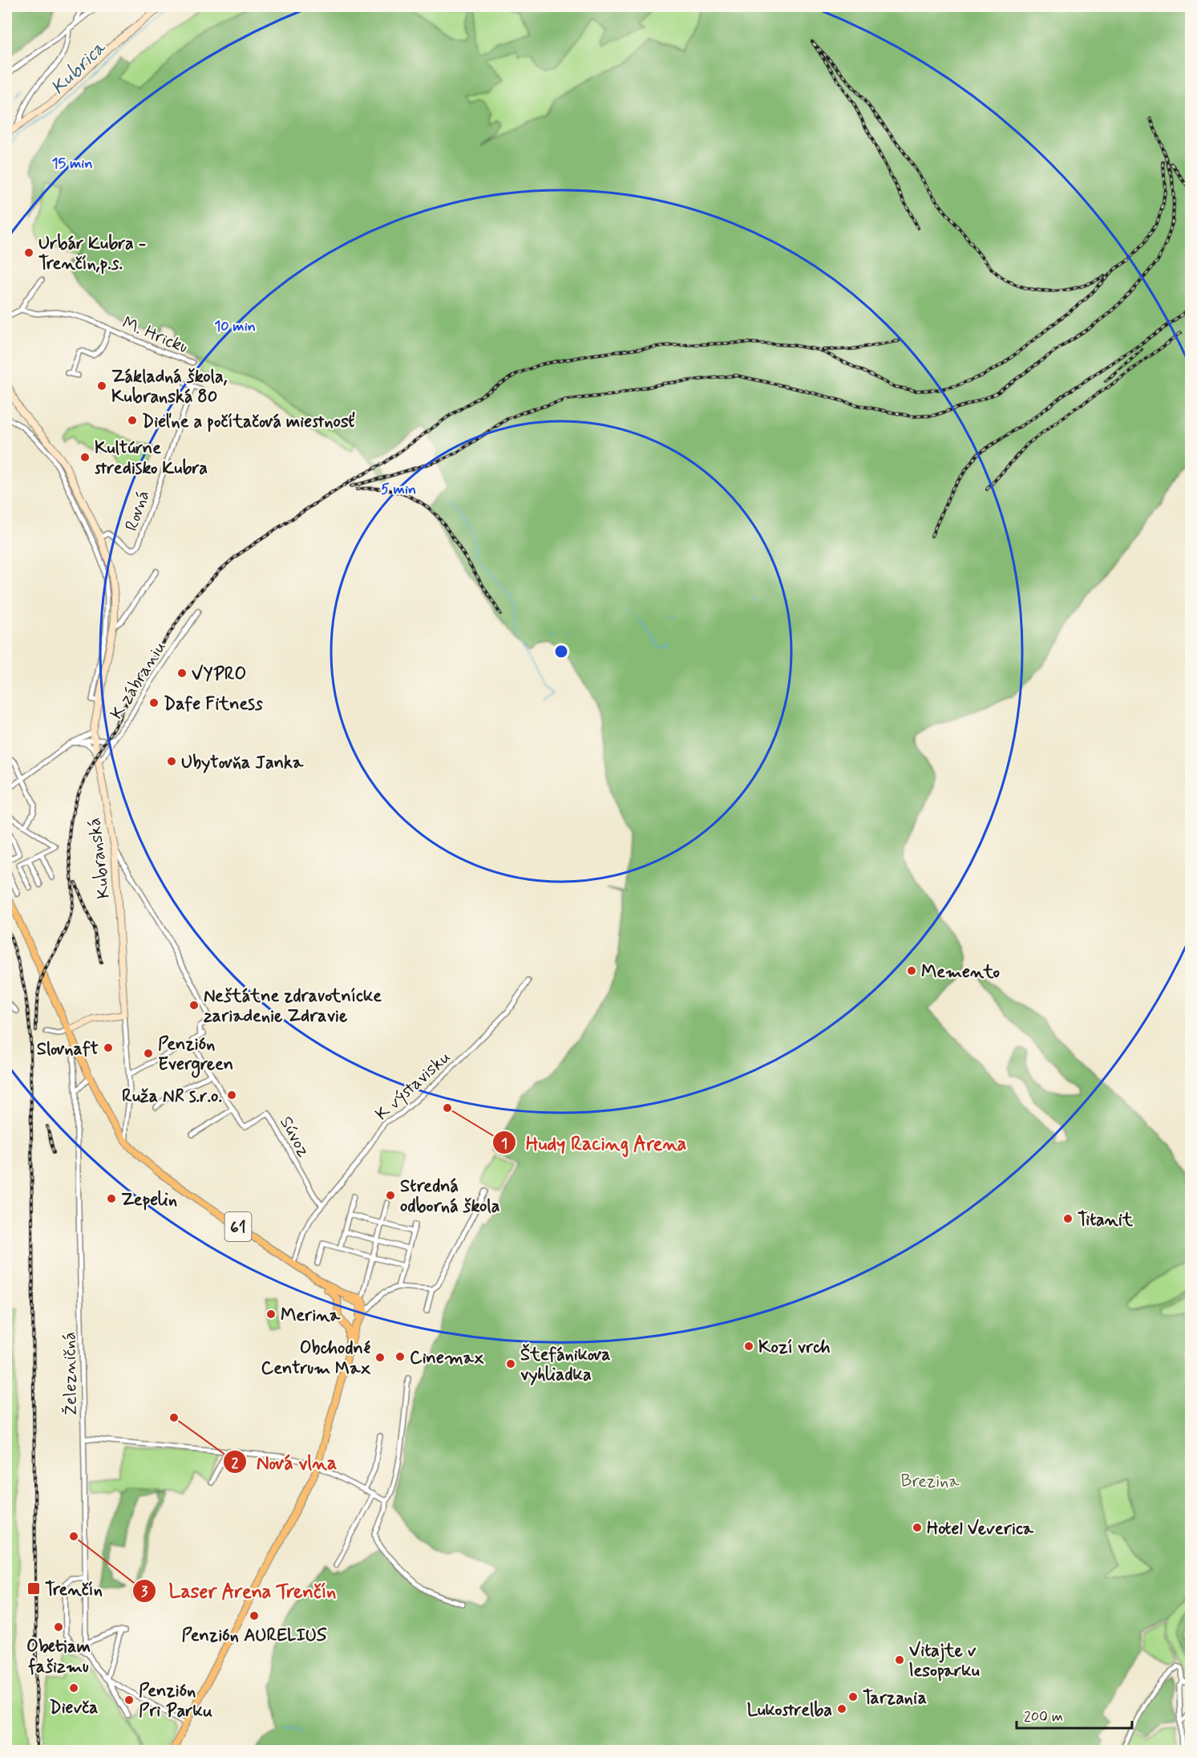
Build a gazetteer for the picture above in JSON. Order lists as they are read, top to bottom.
{
  "streets": {
    "main road": ["61"],
    "street": [
      "M. Hricku",
      "Rovná",
      "K zábraniu",
      "Kubranská",
      "K výstavisku",
      "Súvoz",
      "Železničná"
    ]
  },
  "crossings": [
    ["Rovná", "Kubranská"],
    ["K zábraniu", "Kubranská"],
    ["Kubranská", "61"],
    ["K výstavisku", "Súvoz"],
    ["K výstavisku", "61"],
    ["61", "Železničná"]
  ],
  "water": ["Kubrica"],
  "parks": ["Brezina"],
  "places": {
    "other": [
      "Urbár Kubra - Trenčín,p.s.",
      "Základná škola, Kubranská 80",
      "Dieľne a počítačová miestnosť",
      "Kultúrne stredisko Kubra",
      "VYPRO",
      "Dafe Fitness",
      "Ubytovňa Janka",
      "Memento",
      "Neštátne zdravotnícke zariadenie Zdravie",
      "Slovnaft",
      "Penzión Evergreen",
      "Ruža NR s.r.o.",
      "Hudy Racing Arena",
      "Stredná odborná škola",
      "Zepelin",
      "Titanit",
      "Merina",
      "Kozí vrch",
      "Cinemax",
      "Obchodné Centrum Max",
      "Štefánikova vyhliadka",
      "Nová vlna",
      "Hotel Veverica",
      "Laser Arena Trenčín",
      "Penzión AURELIUS",
      "Obetiam fašizmu",
      "Vitajte v lesoparku",
      "Dievča",
      "Tarzania",
      "Penzión Pri Parku",
      "Lukostrelba"
    ],
    "transit": ["Trenčín"]
  },
  "scale_bar": "200 m",
  "rings": ["15 min", "10 min", "5 min"]
}
